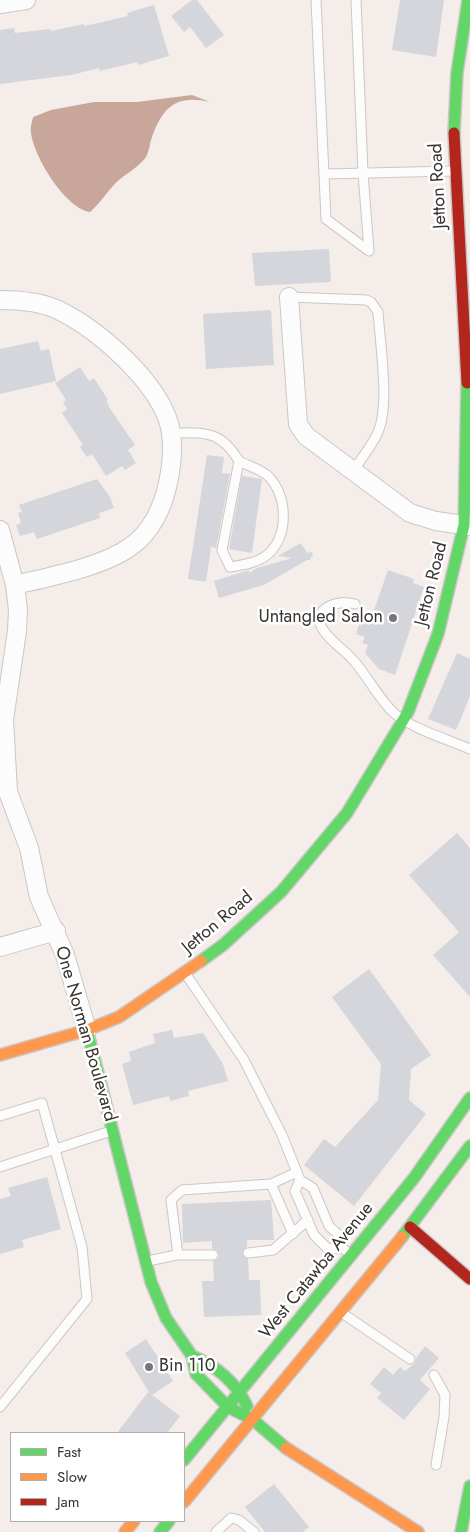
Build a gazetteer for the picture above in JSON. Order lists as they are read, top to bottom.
{
  "streets": {
    "street": ["Jetton Road", "One Norman Boulevard", "West Catawba Avenue"]
  },
  "crossings": [
    ["Jetton Road", "One Norman Boulevard"],
    ["One Norman Boulevard", "West Catawba Avenue"]
  ],
  "places": ["Untangled Salon", "Bin 110"],
  "legend": ["Fast", "Slow", "Jam"]
}
